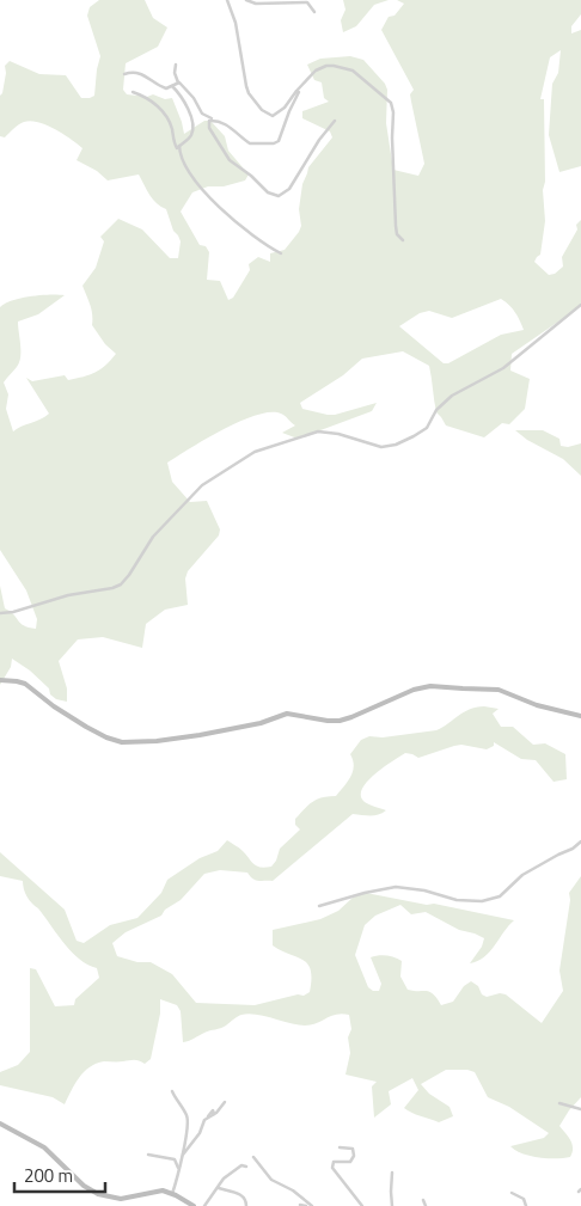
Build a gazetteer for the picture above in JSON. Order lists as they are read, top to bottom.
{
  "scale_bar": "200 m"
}
